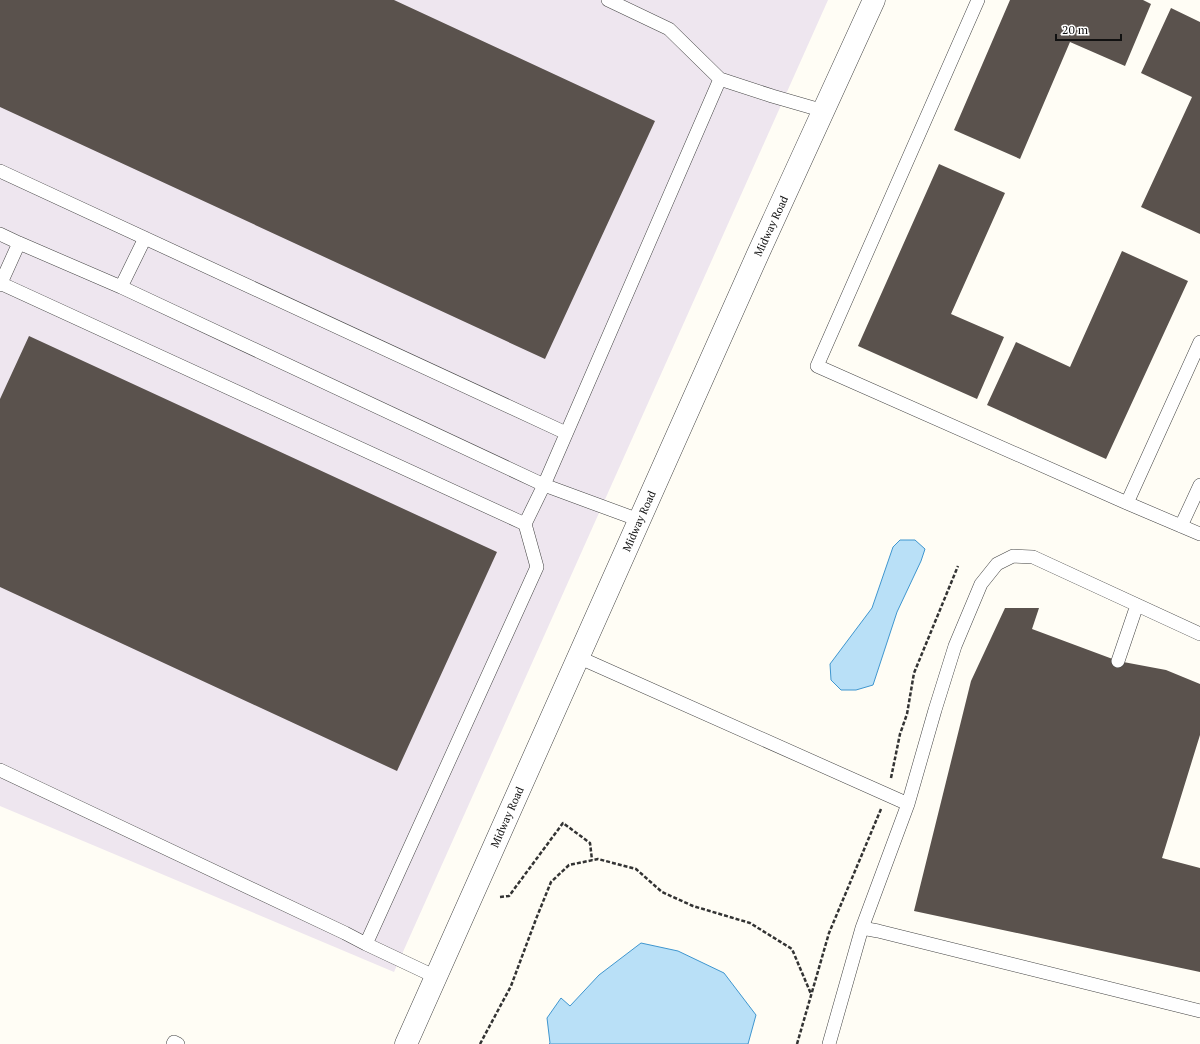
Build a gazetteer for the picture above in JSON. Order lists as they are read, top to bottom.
{
  "streets": {
    "street": ["Midway Road"]
  },
  "scale_bar": "20 m"
}
